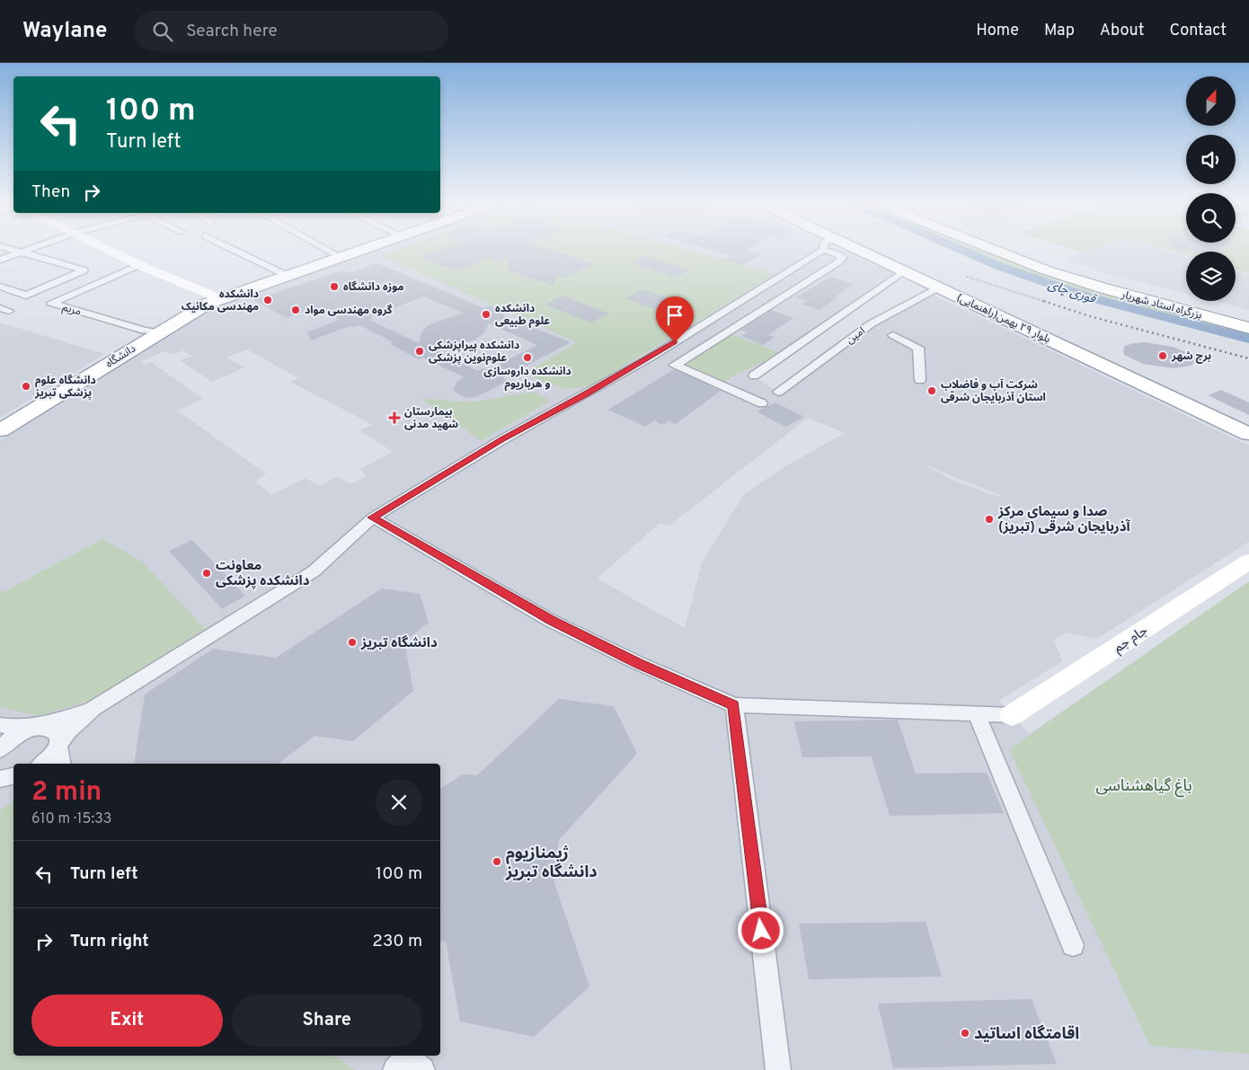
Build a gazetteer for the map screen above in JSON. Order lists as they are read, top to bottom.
{
  "streets": {
    "highway": ["بزرگراه استاد شهریار"],
    "main road": ["بلوار ٢٩ بهمن(راهنمایی)", "دانشگاه", "جام جم"],
    "street": ["مریم", "امین"]
  },
  "crossings": [
    ["مریم", "دانشگاه"],
    ["بلوار ٢٩ بهمن(راهنمایی)", "امین"]
  ],
  "water": ["قوری چای"],
  "parks": ["باغ گیاهشناسی"],
  "places": {
    "other": [
      "موزه دانشگاه",
      "دانشکده مهندسی مکانیک",
      "گروه مهندسی مواد",
      "دانشکده علوم طبیعی",
      "دانشکده پیراپزشکی علوم‌نوین پزشکی",
      "برج شهر",
      "دانشکده داروسازی و هرباریوم",
      "دانشگاه علوم پزشکی تبریز",
      "شرکت آب و فاضلاب استان آذربایجان شرقی",
      "صدا و سیمای مرکز آذربایجان شرقی (تبریز)",
      "معاونت دانشکده پزشکی",
      "دانشگاه تبریز",
      "ژیمنازیوم دانشگاه تبریز",
      "اقامتگاه اساتید"
    ],
    "health": ["بیمارستان شهید مدنی"]
  },
  "north": "top",
  "page": {
    "header": "Waylane",
    "search": "Search here",
    "nav": [
      "Home",
      "Map",
      "About",
      "Contact"
    ],
    "turn": ["100 m", "Turn left"],
    "then": "Then",
    "heading": ["2 min", "610 m · 15:33"],
    "list": [
      {
        "name": "Turn left",
        "value": "100 m"
      },
      {
        "name": "Turn right",
        "value": "230 m"
      }
    ],
    "buttons": ["Exit", "Share"]
  }
}
